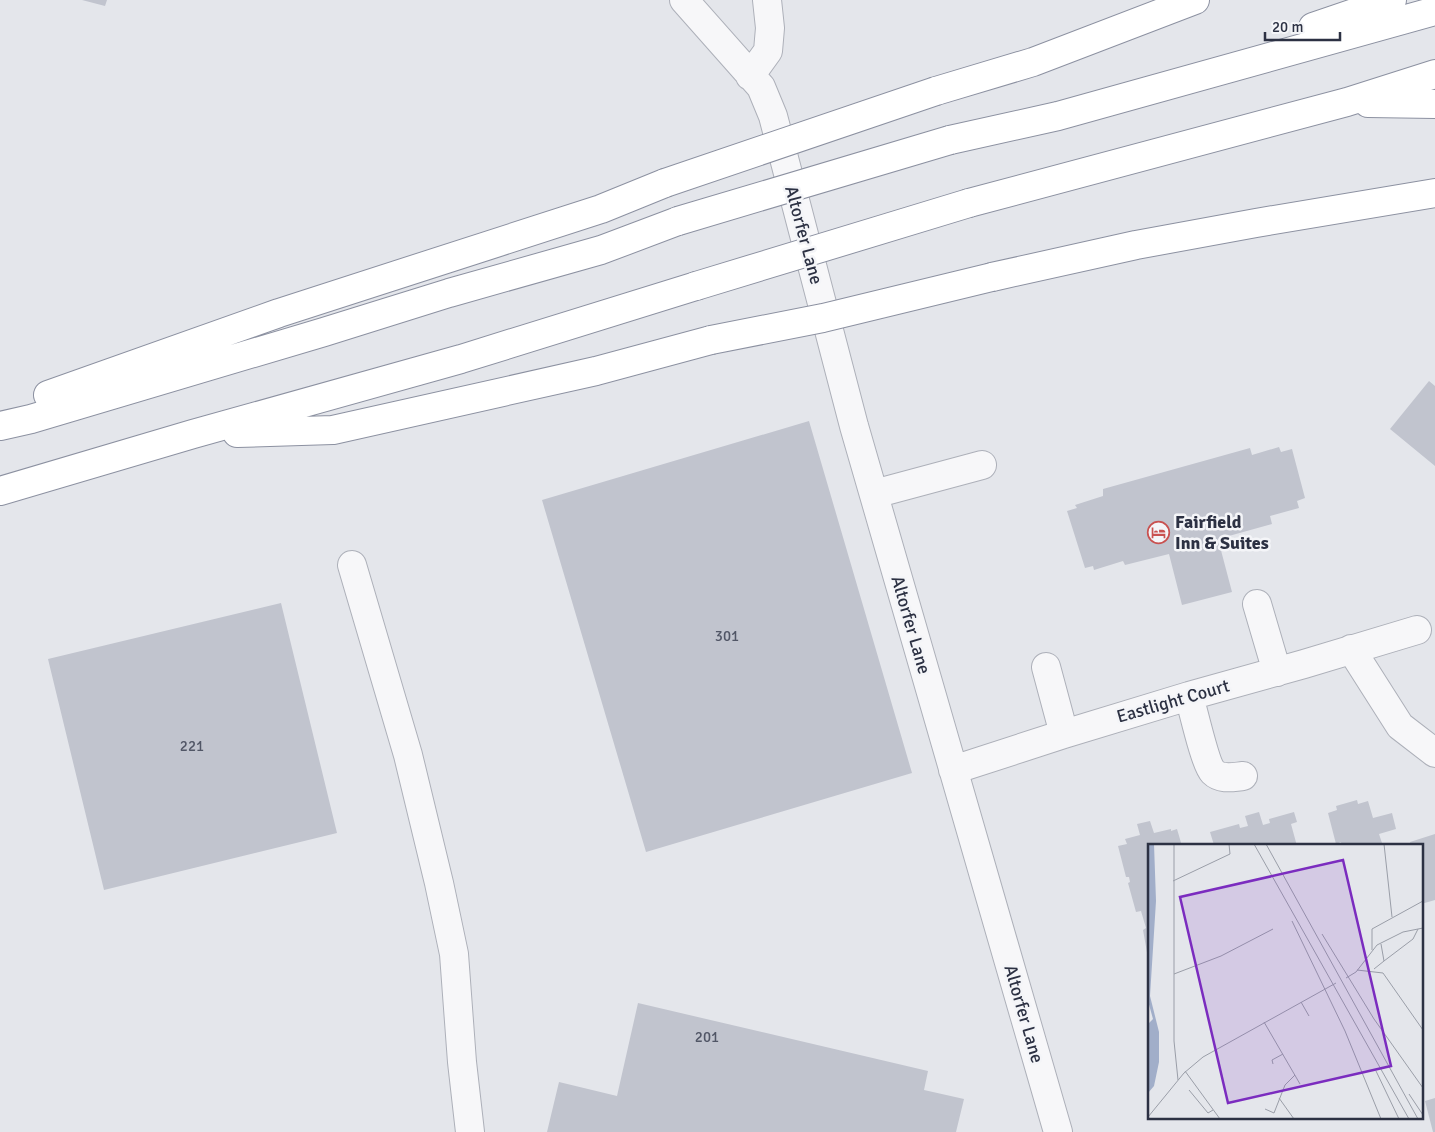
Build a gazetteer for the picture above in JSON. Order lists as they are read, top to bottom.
{
  "streets": {
    "street": ["Altorfer Lane", "Eastlight Court"]
  },
  "crossings": [
    ["Altorfer Lane", "Eastlight Court"]
  ],
  "places": {
    "hotel": ["Fairfield Inn & Suites"]
  },
  "house_numbers": ["301", "221", "201"],
  "scale_bar": "20 m"
}
